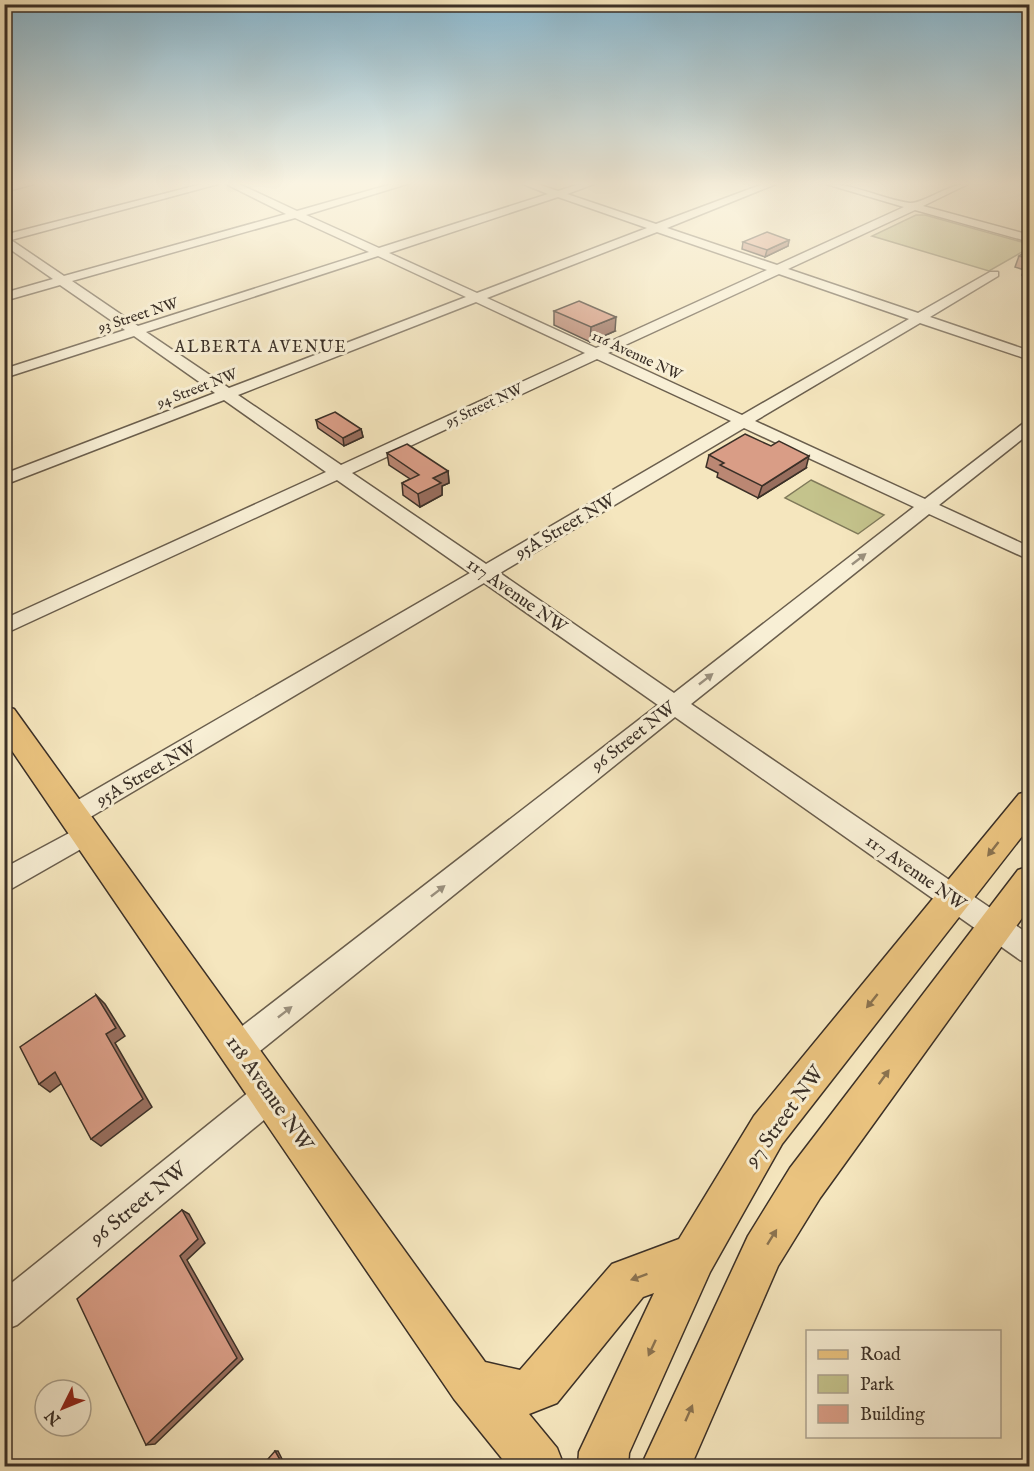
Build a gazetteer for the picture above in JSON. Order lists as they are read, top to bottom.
{
  "streets": {
    "main road": ["118 Avenue NW", "97 Street NW"],
    "street": [
      "93 Street NW",
      "116 Avenue NW",
      "94 Street NW",
      "95 Street NW",
      "95A Street NW",
      "117 Avenue NW",
      "96 Street NW"
    ]
  },
  "crossings": [
    ["93 Street NW", "116 Avenue NW"],
    ["93 Street NW", "117 Avenue NW"],
    ["116 Avenue NW", "94 Street NW"],
    ["116 Avenue NW", "95 Street NW"],
    ["116 Avenue NW", "95A Street NW"],
    ["116 Avenue NW", "96 Street NW"],
    ["94 Street NW", "117 Avenue NW"],
    ["95 Street NW", "117 Avenue NW"],
    ["95A Street NW", "117 Avenue NW"],
    ["95A Street NW", "118 Avenue NW"],
    ["117 Avenue NW", "96 Street NW"],
    ["117 Avenue NW", "97 Street NW"],
    ["96 Street NW", "118 Avenue NW"]
  ],
  "one_way": ["96 Street NW"],
  "districts": ["ALBERTA AVENUE"],
  "legend": ["Road", "Park", "Building"],
  "north": "bottom left"
}
